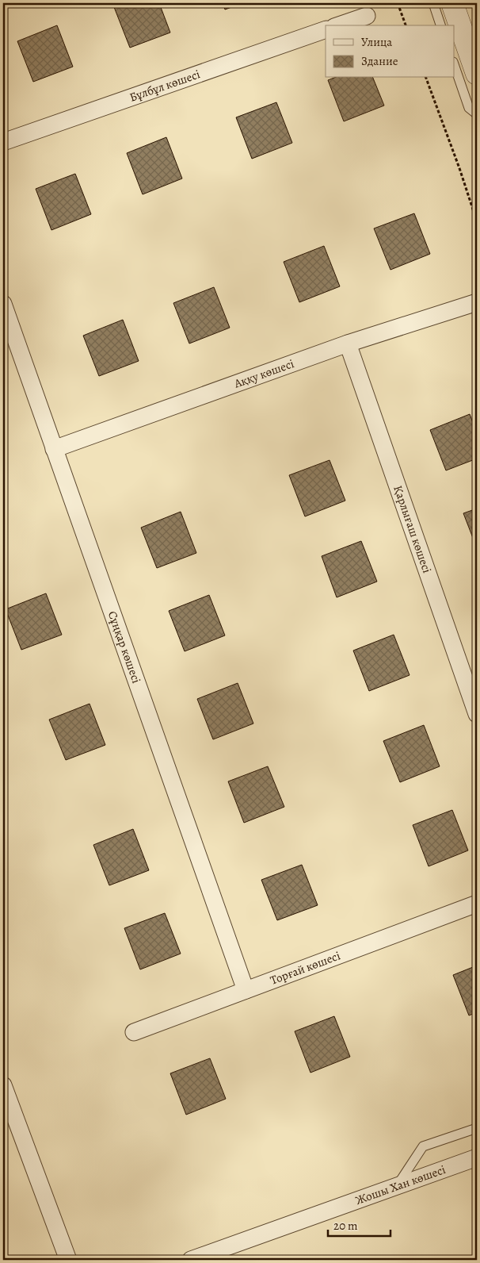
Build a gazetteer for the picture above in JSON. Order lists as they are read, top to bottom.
{
  "streets": {
    "street": [
      "Бұлбұл көшесі",
      "Аққу көшесі",
      "Қарлығаш көшесі",
      "Сұңқар көшесі",
      "Торғай көшесі",
      "Жошы Хан көшесі"
    ]
  },
  "crossings": [
    ["Аққу көшесі", "Қарлығаш көшесі"],
    ["Аққу көшесі", "Сұңқар көшесі"],
    ["Сұңқар көшесі", "Торғай көшесі"]
  ],
  "legend": ["Улица", "Здание"],
  "scale_bar": "20 m"
}
